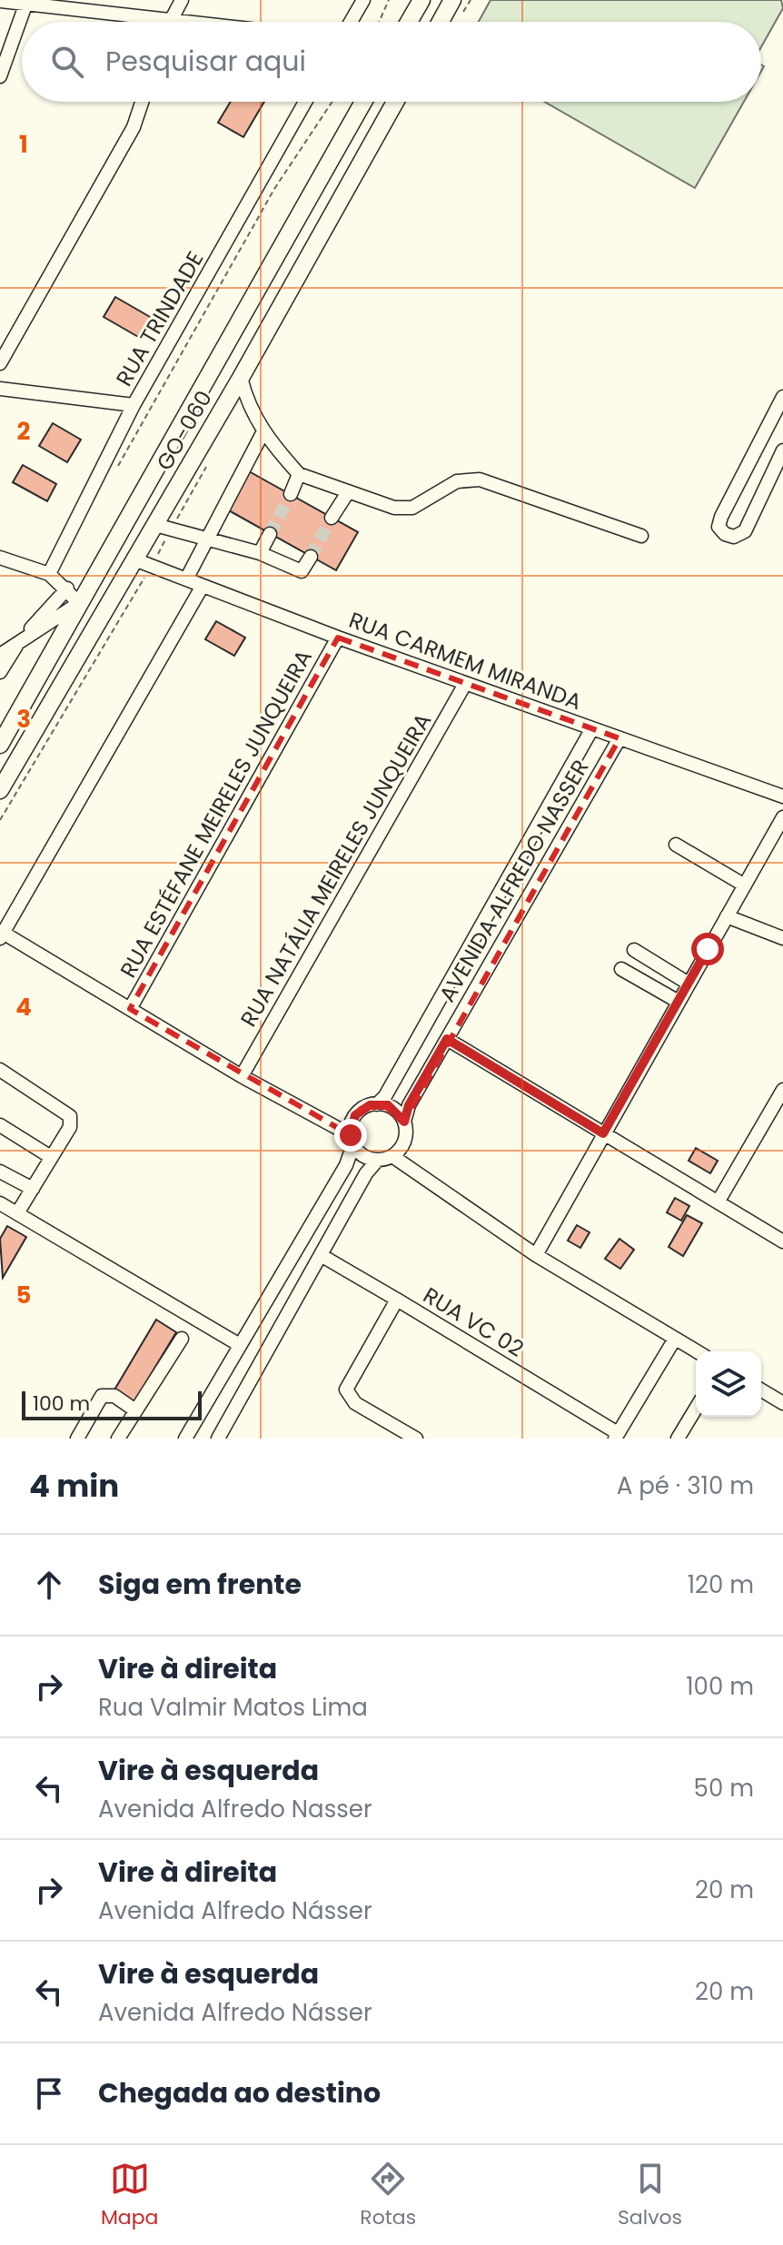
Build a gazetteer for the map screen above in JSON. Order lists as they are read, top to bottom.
{
  "streets": {
    "main road": ["GO-060"],
    "street": [
      "RUA TRINDADE",
      "RUA CARMEM MIRANDA",
      "RUA ESTÉFANE MEIRELES JUNQUEIRA",
      "RUA NATÁLIA MEIRELES JUNQUEIRA",
      "AVENIDA ALFREDO NASSER",
      "RUA VC 02"
    ]
  },
  "crossings": [
    ["GO-060", "RUA CARMEM MIRANDA"],
    ["RUA CARMEM MIRANDA", "RUA ESTÉFANE MEIRELES JUNQUEIRA"],
    ["RUA CARMEM MIRANDA", "RUA NATÁLIA MEIRELES JUNQUEIRA"],
    ["RUA CARMEM MIRANDA", "AVENIDA ALFREDO NASSER"]
  ],
  "scale_bar": "100 m",
  "page": {
    "search": "Pesquisar aqui",
    "scale": "100 m",
    "heading": ["4 min", "A pé · 310 m"],
    "list": [
      ["Siga em frente", "120 m"],
      ["Vire à direita", "Rua Valmir Matos Lima", "100 m"],
      ["Vire à esquerda", "Avenida Alfredo Nasser", "50 m"],
      ["Vire à direita", "Avenida Alfredo Násser", "20 m"],
      ["Vire à esquerda", "Avenida Alfredo Násser", "20 m"],
      "Chegada ao destino"
    ],
    "nav": ["Mapa", "Rotas", "Salvos"]
  },
  "grid": {
    "rows": [
      "1",
      "2",
      "3",
      "4",
      "5"
    ]
  }
}
